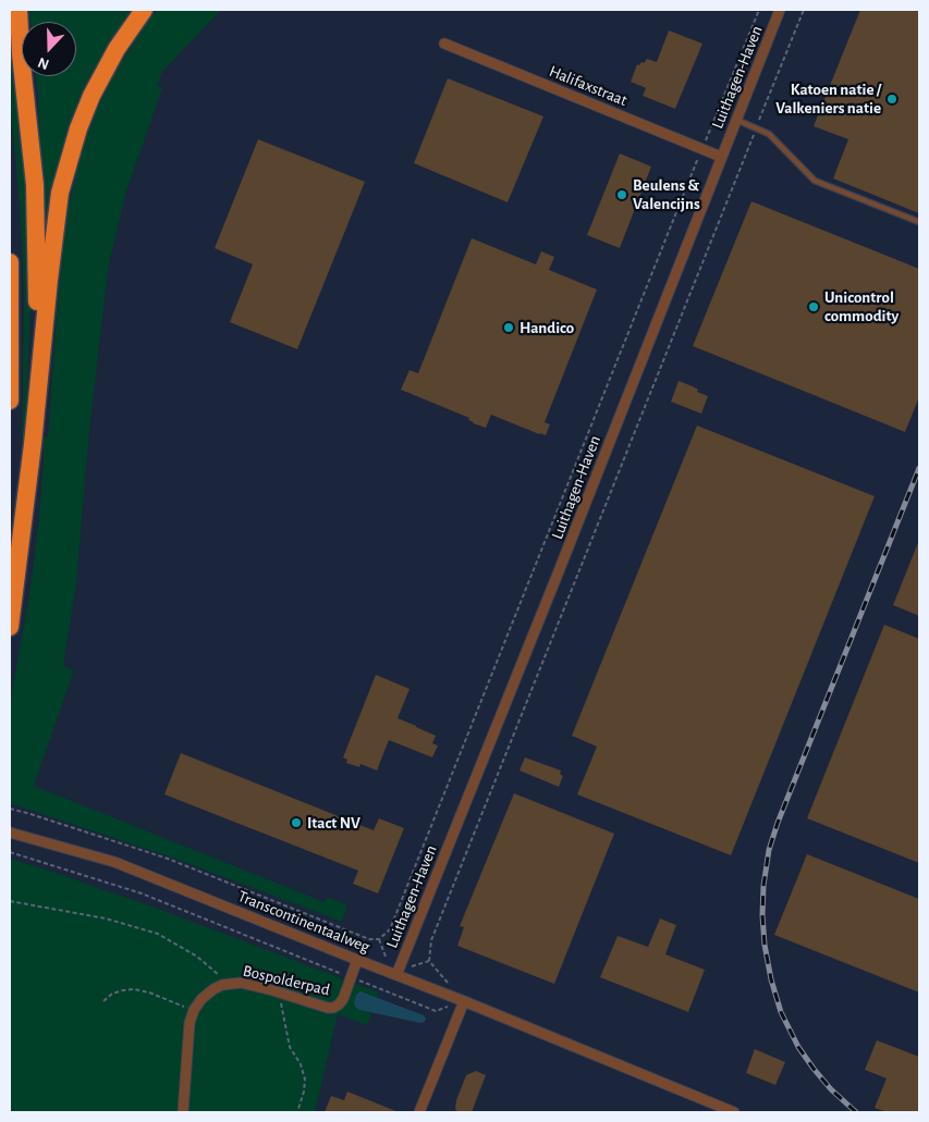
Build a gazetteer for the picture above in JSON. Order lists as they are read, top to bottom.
{
  "streets": {
    "street": [
      "Luithagen-Haven",
      "Halifaxstraat",
      "Transcontinentaalweg",
      "Bospolderpad"
    ]
  },
  "crossings": [
    ["Luithagen-Haven", "Halifaxstraat"],
    ["Luithagen-Haven", "Transcontinentaalweg"],
    ["Transcontinentaalweg", "Bospolderpad"]
  ],
  "places": [
    "Katoen natie / Valkeniers natie",
    "Beulens & Valencijns",
    "Unicontrol commodity",
    "Handico",
    "Itact NV"
  ],
  "north": "bottom"
}
